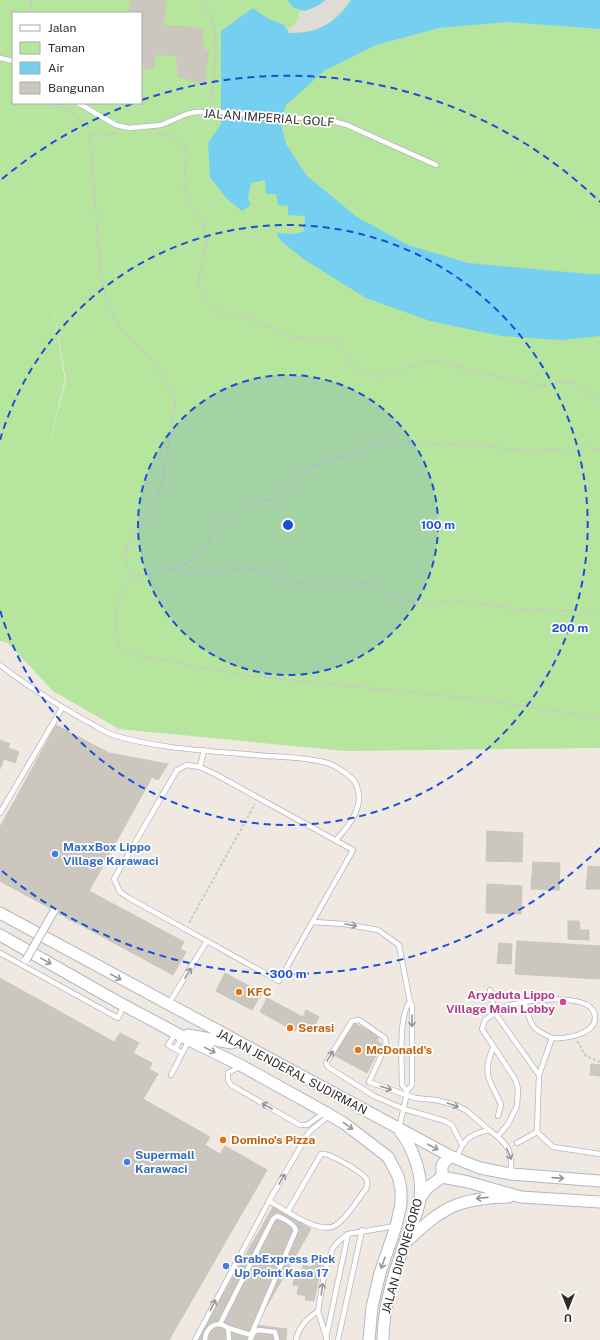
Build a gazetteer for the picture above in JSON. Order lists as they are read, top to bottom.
{
  "streets": {
    "street": ["JALAN JENDERAL SUDIRMAN", "JALAN DIPONEGORO"],
    "lane": ["JALAN IMPERIAL GOLF"]
  },
  "crossings": [
    ["JALAN JENDERAL SUDIRMAN", "JALAN DIPONEGORO"]
  ],
  "places": [
    "MaxxBox Lippo Village Karawaci",
    "KFC",
    "Aryaduta Lippo Village Main Lobby",
    "Serasi",
    "McDonald's",
    "Domino's Pizza",
    "Supermall Karawaci",
    "GrabExpress Pick Up Point Kasa 17"
  ],
  "legend": [
    "Jalan",
    "Taman",
    "Air",
    "Bangunan"
  ],
  "north": "bottom",
  "rings": ["100 m", "200 m", "300 m"]
}
